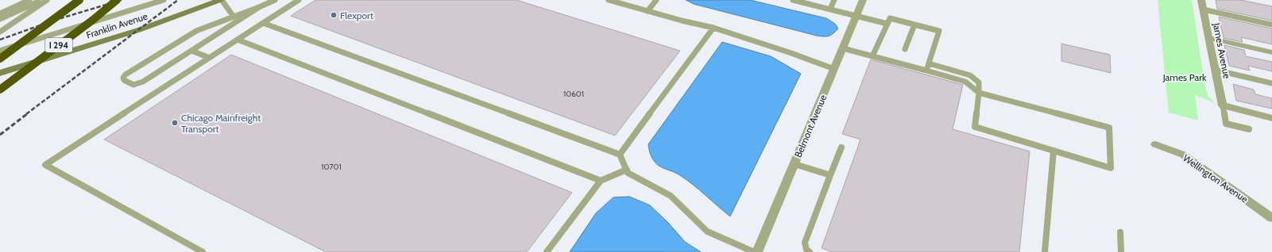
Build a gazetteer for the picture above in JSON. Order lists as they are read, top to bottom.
{
  "streets": {
    "highway": ["I 294"],
    "main road": ["Franklin Avenue"],
    "street": ["James Avenue", "Belmont Avenue", "Wellington Avenue"]
  },
  "parks": ["James Park"],
  "places": ["Flexport", "Chicago Mainfreight Transport"],
  "house_numbers": ["10601", "10701"]
}
